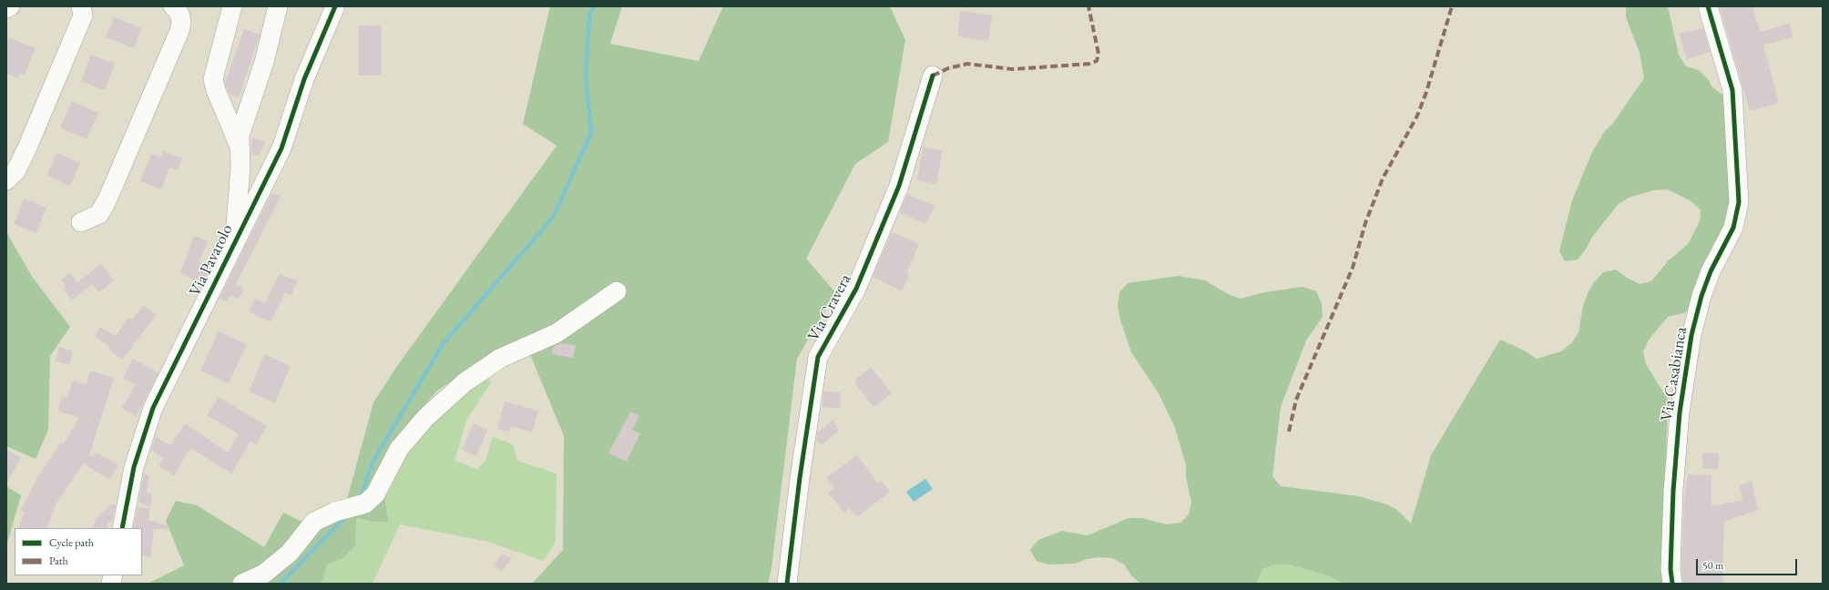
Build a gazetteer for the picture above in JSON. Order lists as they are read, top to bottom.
{
  "streets": {
    "street": ["Via Pavarolo", "Via Cravera", "Via Casabianca"]
  },
  "legend": ["Cycle path", "Path"],
  "scale_bar": "50 m"
}
